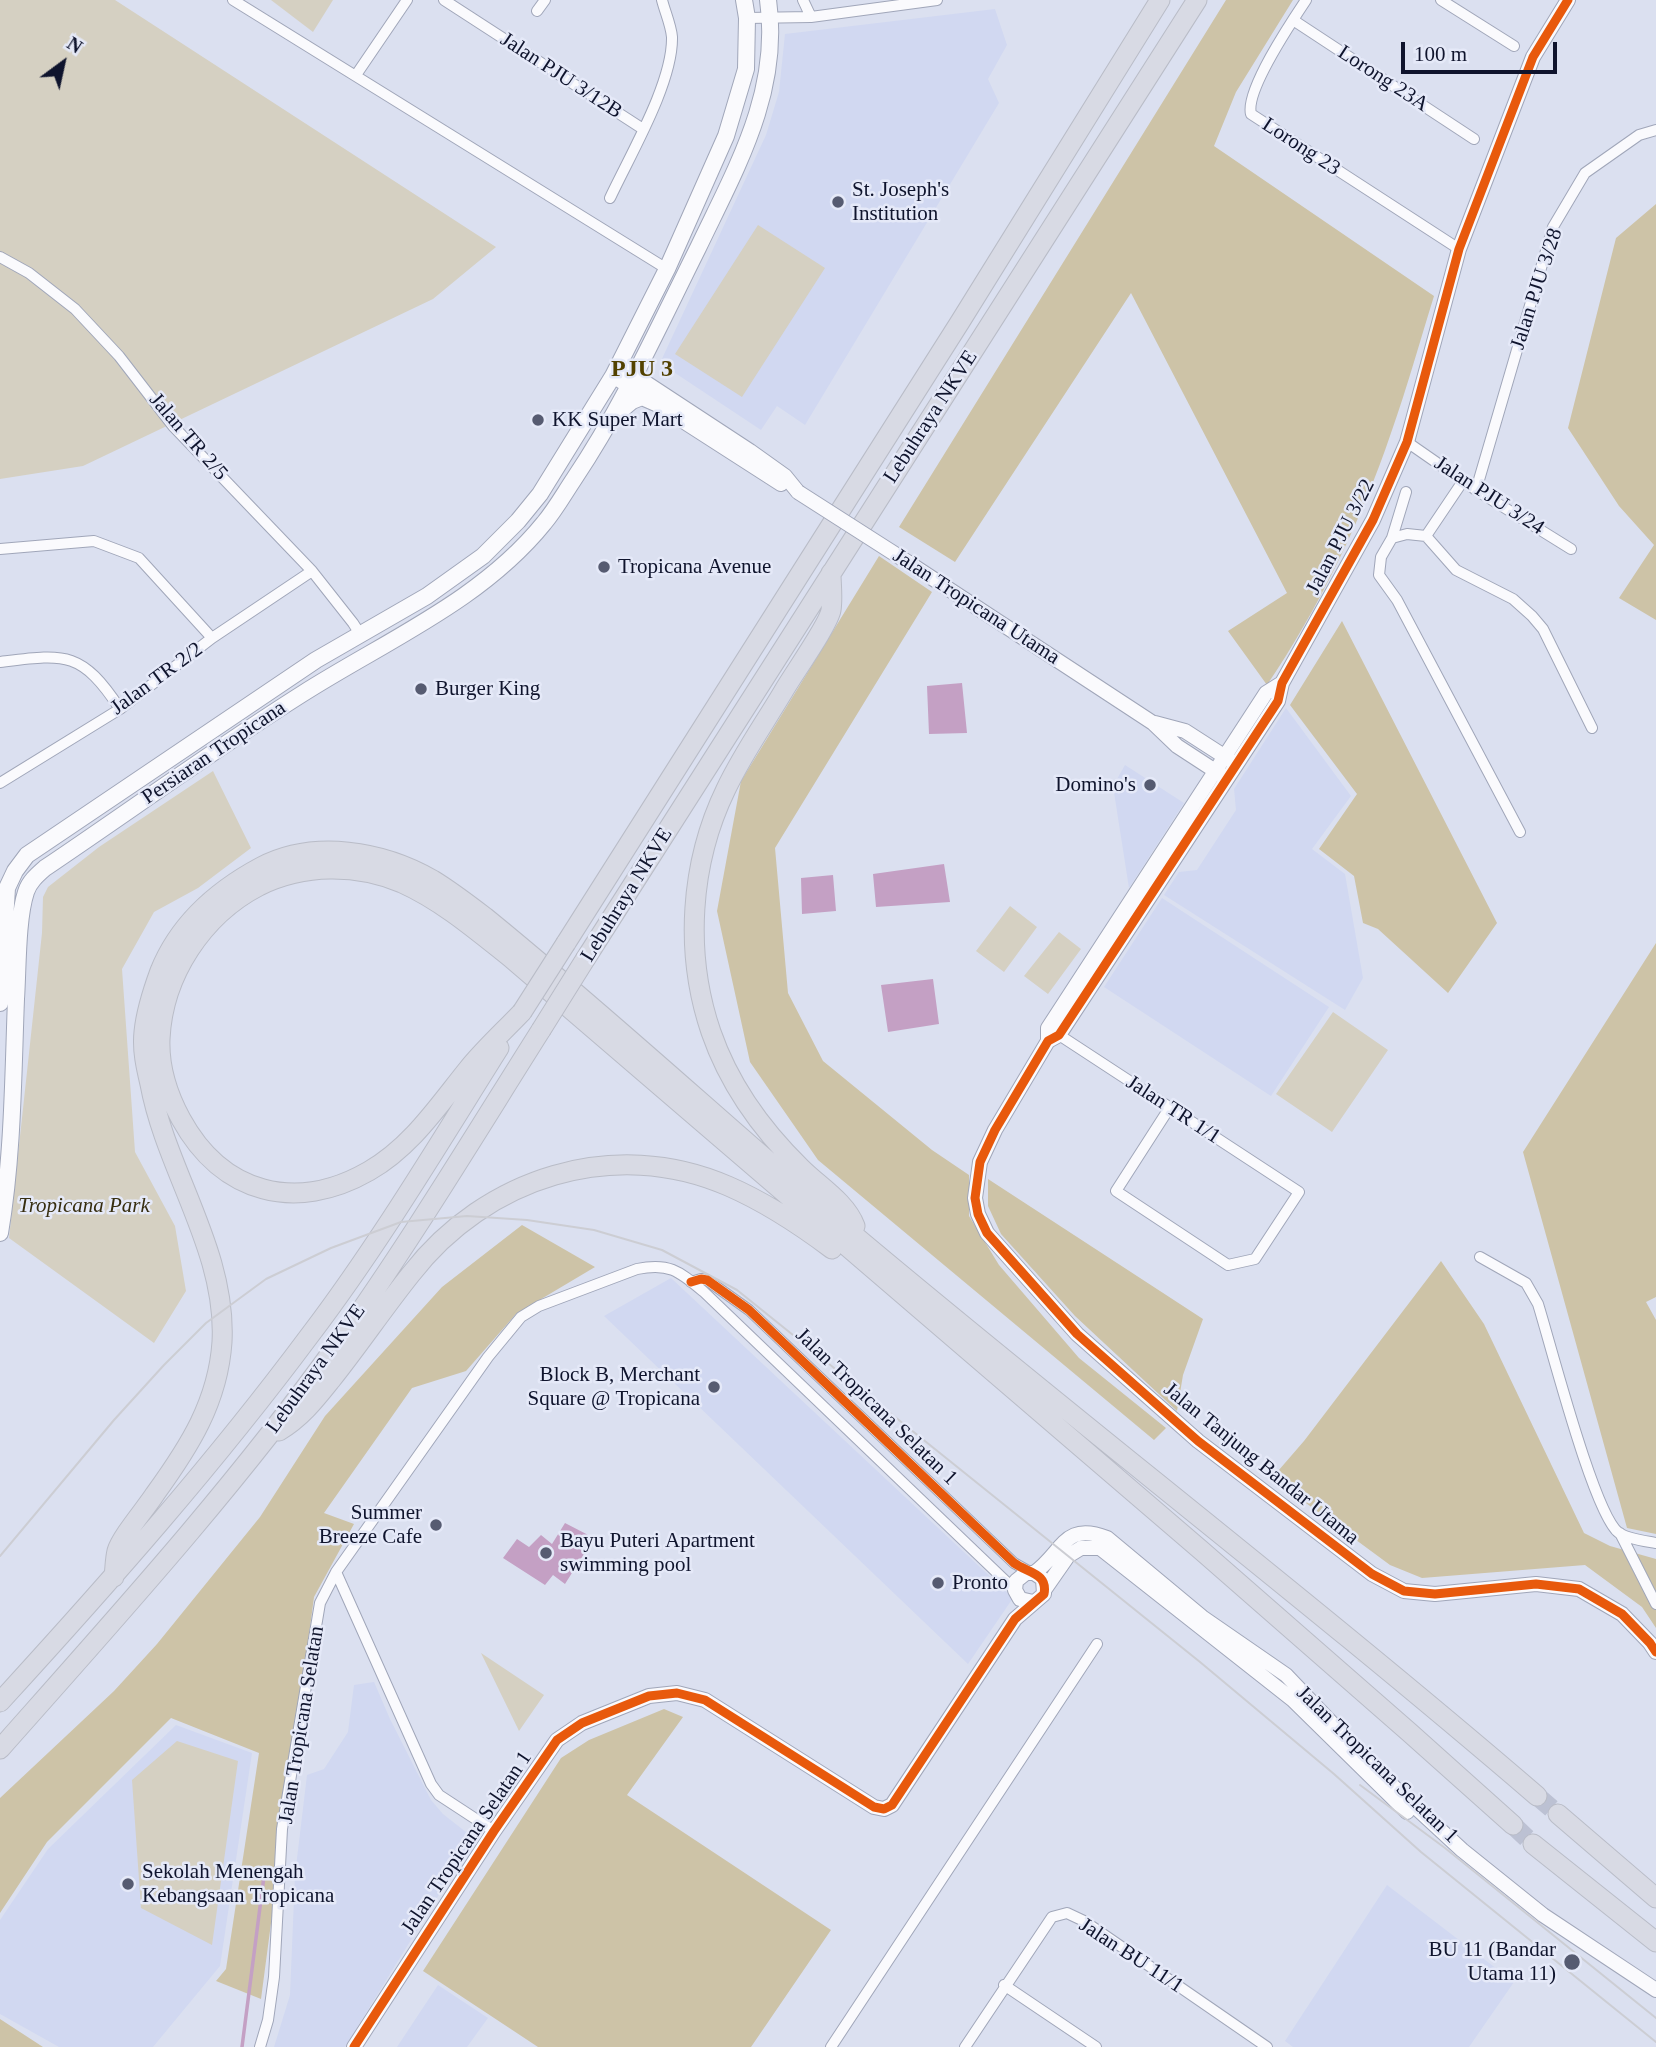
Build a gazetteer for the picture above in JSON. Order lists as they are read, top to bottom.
{
  "streets": {
    "highway": ["Lebuhraya NKVE"],
    "main road": ["Persiaran Tropicana"],
    "street": [
      "Jalan PJU 3/12B",
      "Lorong 23A",
      "Lorong 23",
      "Jalan PJU 3/28",
      "Jalan TR 2/5",
      "Jalan PJU 3/24",
      "Jalan PJU 3/22",
      "Jalan Tropicana Utama",
      "Jalan TR 2/2",
      "Jalan TR 1/1",
      "Jalan Tropicana Selatan 1",
      "Jalan Tanjung Bandar Utama",
      "Jalan Tropicana Selatan",
      "Jalan BU 11/1"
    ]
  },
  "crossings": [
    ["Lorong 23A", "Lorong 23"],
    ["Lorong 23", "Jalan PJU 3/22"],
    ["Jalan PJU 3/28", "Jalan PJU 3/24"],
    ["Jalan TR 2/5", "Jalan TR 2/2"],
    ["Jalan TR 2/5", "Persiaran Tropicana"],
    ["Jalan PJU 3/24", "Jalan PJU 3/22"],
    ["Jalan PJU 3/22", "Jalan Tropicana Utama"],
    ["Jalan PJU 3/22", "Jalan TR 1/1"],
    ["Jalan PJU 3/22", "Jalan Tanjung Bandar Utama"],
    ["Jalan Tropicana Utama", "Persiaran Tropicana"],
    ["Jalan Tropicana Selatan 1", "Jalan Tropicana Selatan"]
  ],
  "districts": ["PJU 3"],
  "parks": ["Tropicana Park"],
  "places": [
    "St. Joseph's Institution",
    "KK Super Mart",
    "Tropicana Avenue",
    "Burger King",
    "Domino's",
    "Block B, Merchant Square @ Tropicana",
    "Summer Breeze Cafe",
    "Bayu Puteri Apartment swimming pool",
    "Pronto",
    "Sekolah Menengah Kebangsaan Tropicana",
    "BU 11 (Bandar Utama 11)"
  ],
  "scale_bar": "100 m",
  "north": "top right"
}
